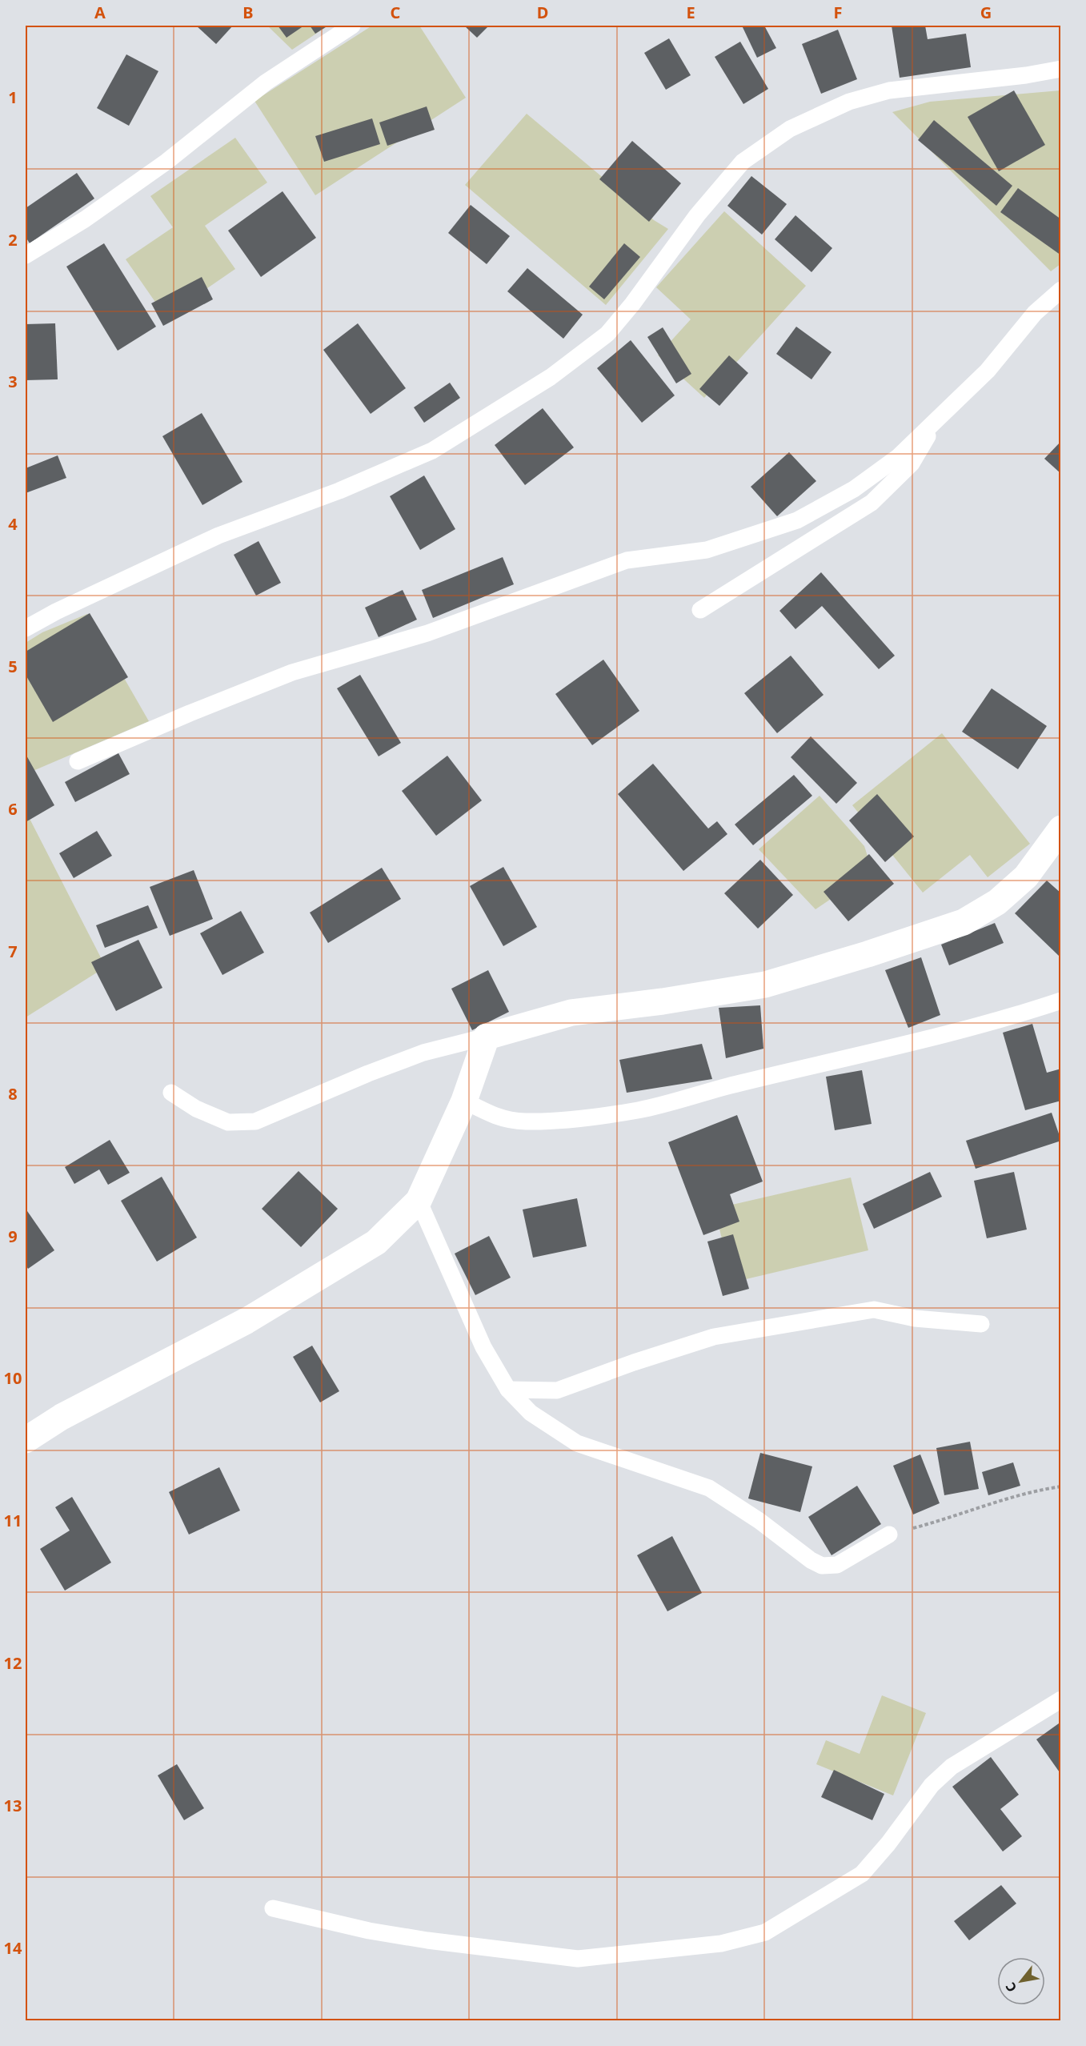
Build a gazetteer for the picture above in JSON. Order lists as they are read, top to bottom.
{
  "north": "bottom left",
  "grid": {
    "columns": [
      "A",
      "B",
      "C",
      "D",
      "E",
      "F",
      "G"
    ],
    "rows": [
      "1",
      "2",
      "3",
      "4",
      "5",
      "6",
      "7",
      "8",
      "9",
      "10",
      "11",
      "12",
      "13",
      "14"
    ]
  }
}
